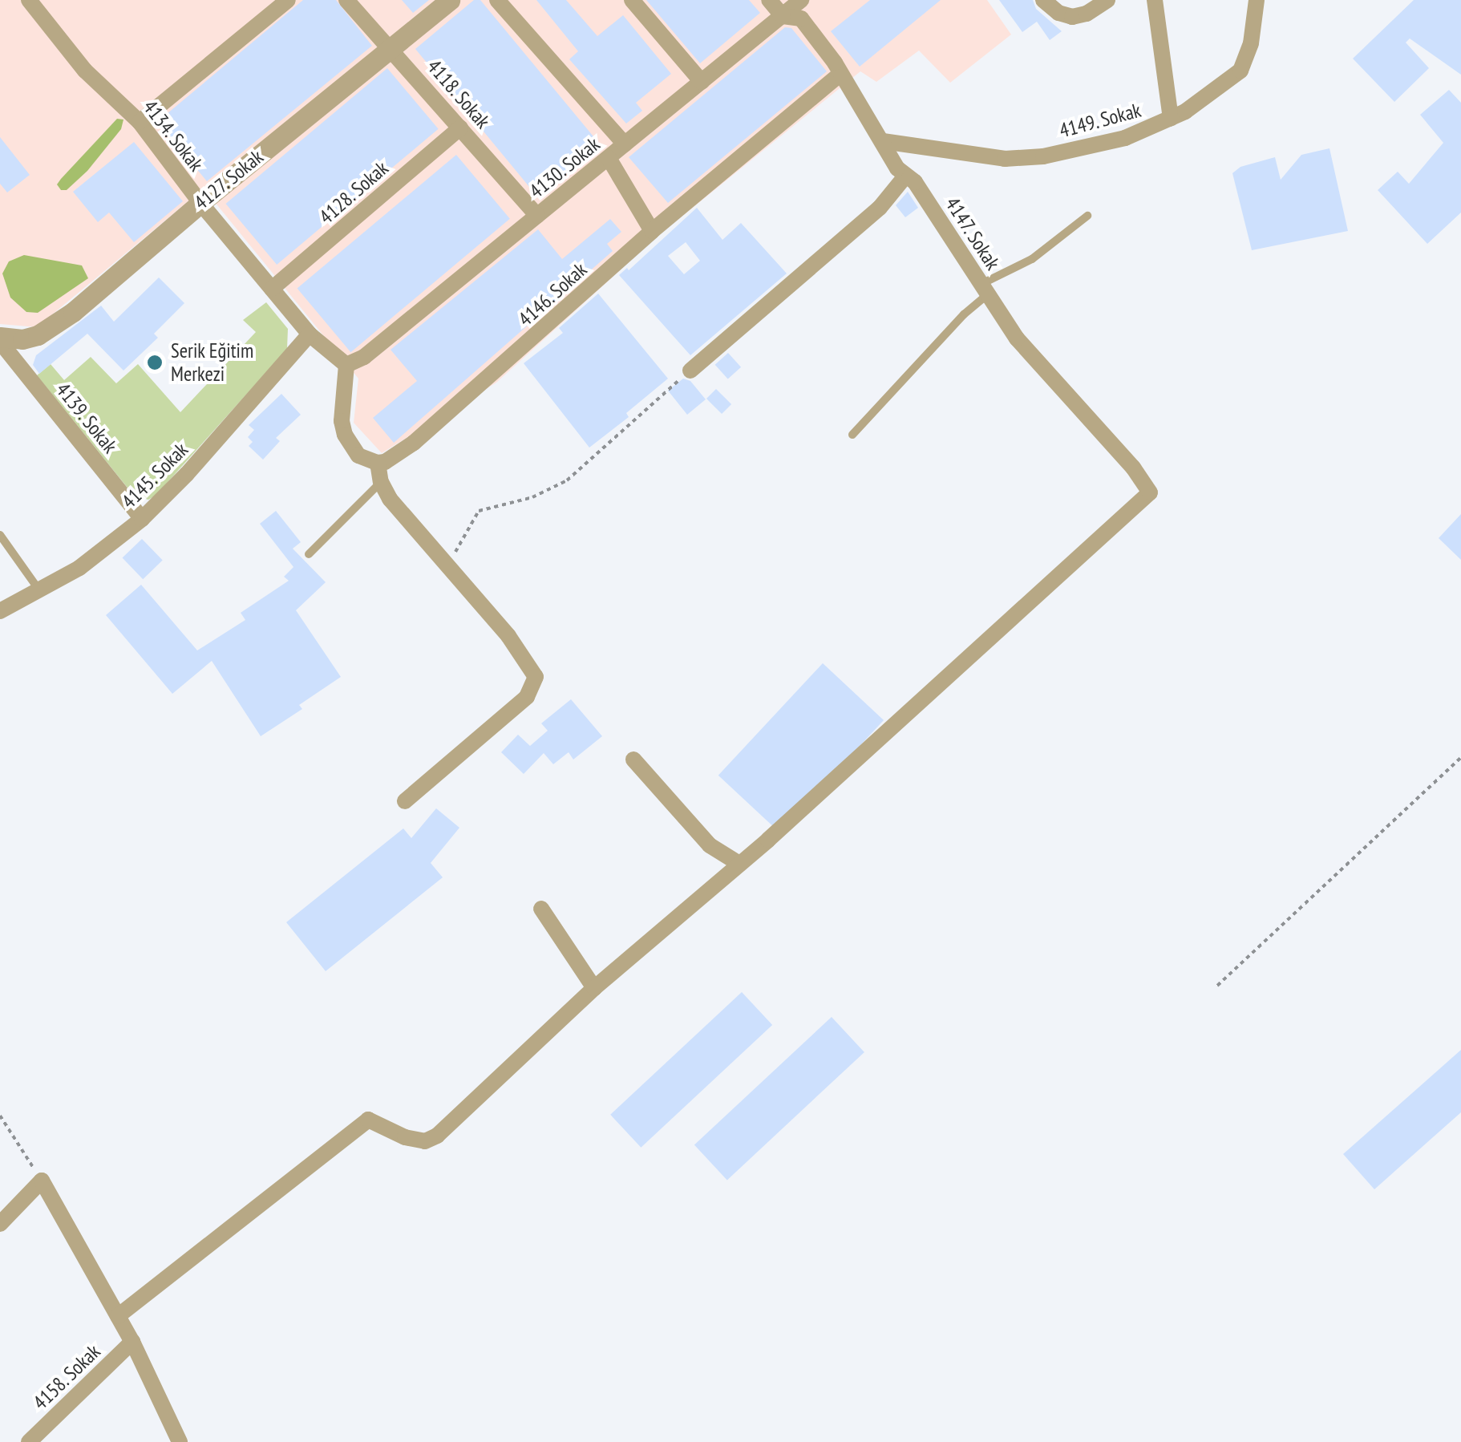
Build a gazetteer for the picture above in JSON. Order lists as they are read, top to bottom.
{
  "streets": {
    "street": [
      "4118. Sokak",
      "4149. Sokak",
      "4134. Sokak",
      "4130. Sokak",
      "4127. Sokak",
      "4128. Sokak",
      "4147. Sokak",
      "4146. Sokak",
      "4139. Sokak",
      "4145. Sokak",
      "4158. Sokak"
    ]
  },
  "crossings": [
    ["4118. Sokak", "4130. Sokak"],
    ["4118. Sokak", "4127. Sokak"],
    ["4118. Sokak", "4128. Sokak"],
    ["4149. Sokak", "4147. Sokak"],
    ["4134. Sokak", "4130. Sokak"],
    ["4134. Sokak", "4127. Sokak"],
    ["4134. Sokak", "4128. Sokak"],
    ["4134. Sokak", "4145. Sokak"],
    ["4130. Sokak", "4147. Sokak"],
    ["4127. Sokak", "4139. Sokak"],
    ["4147. Sokak", "4146. Sokak"],
    ["4139. Sokak", "4145. Sokak"]
  ],
  "places": ["Serik Eğitim Merkezi"]
}
